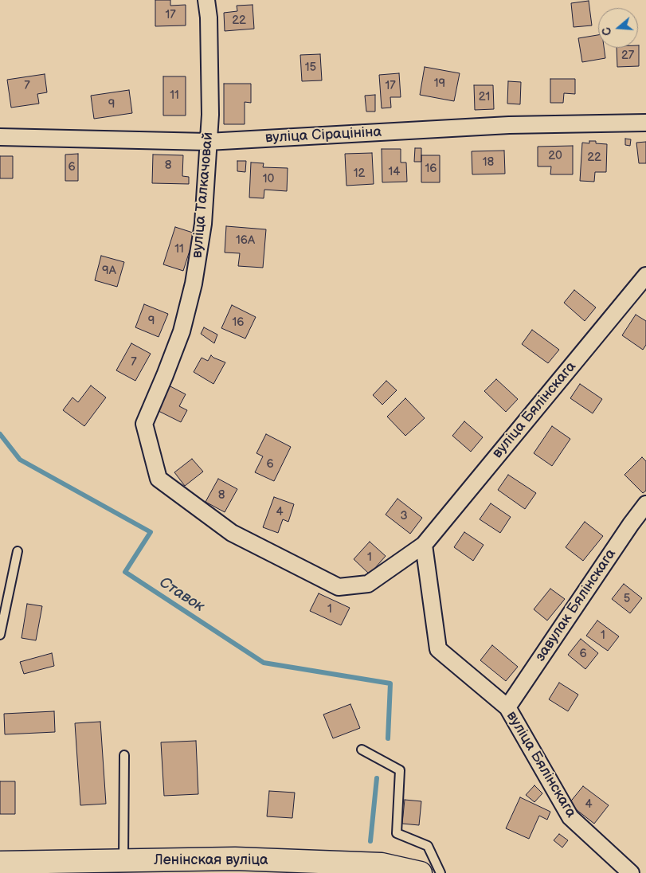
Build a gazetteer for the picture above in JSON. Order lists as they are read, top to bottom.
{
  "streets": {
    "main road": ["Ленінская вуліца"],
    "street": [
      "вуліца Сірацініна",
      "вуліца Талкачовай",
      "вуліца Бялінскага",
      "завулак Бялінскага"
    ]
  },
  "crossings": [
    ["вуліца Сірацініна", "вуліца Талкачовай"],
    ["вуліца Талкачовай", "вуліца Бялінскага"],
    ["вуліца Бялінскага", "завулак Бялінскага"]
  ],
  "water": ["Ставок"],
  "house_numbers": [
    "17",
    "22",
    "27",
    "15",
    "19",
    "7",
    "17",
    "11",
    "21",
    "9",
    "20",
    "22",
    "18",
    "8",
    "6",
    "16",
    "14",
    "12",
    "10",
    "16А",
    "11",
    "9А",
    "9",
    "16",
    "7",
    "6",
    "8",
    "4",
    "3",
    "1",
    "5",
    "1",
    "1",
    "6",
    "4"
  ],
  "north": "left"
}
